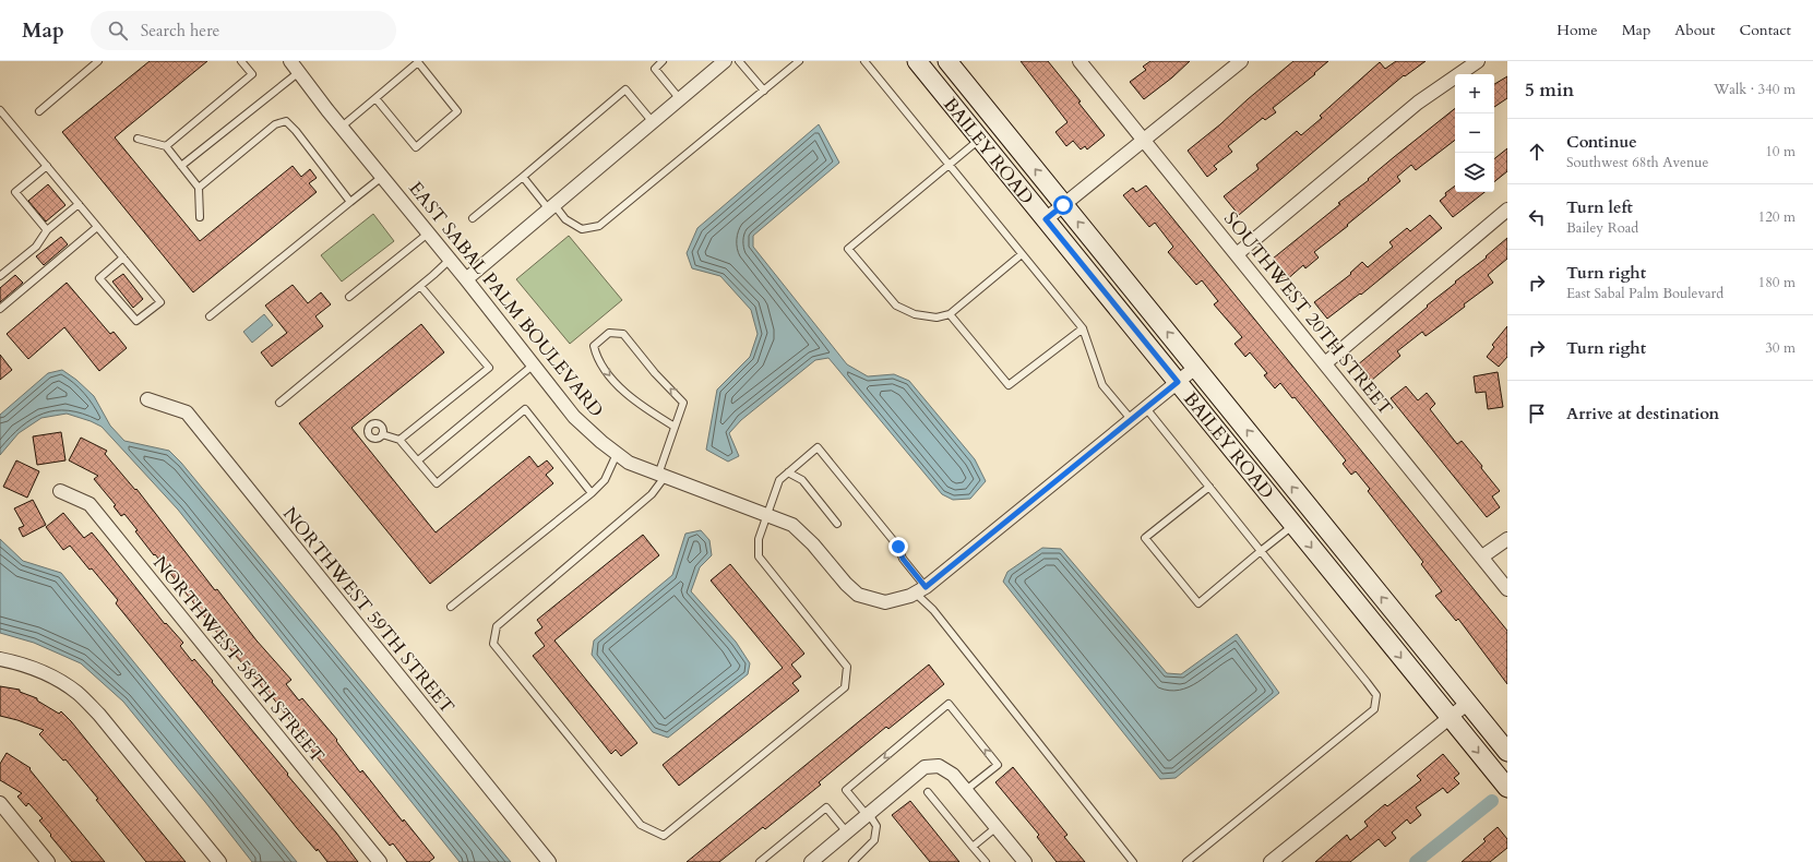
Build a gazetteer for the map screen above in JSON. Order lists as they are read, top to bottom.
{
  "streets": {
    "street": [
      "BAILEY ROAD",
      "EAST SABAL PALM BOULEVARD",
      "SOUTHWEST 20TH STREET",
      "NORTHWEST 59TH STREET",
      "NORTHWEST 58TH STREET"
    ]
  },
  "crossings": [
    ["BAILEY ROAD", "EAST SABAL PALM BOULEVARD"]
  ],
  "page": {
    "header": "Map",
    "search": "Search here",
    "nav": [
      "Home",
      "Map",
      "About",
      "Contact"
    ],
    "heading": ["5 min", "Walk · 340 m"],
    "map_buttons": ["+", "−"],
    "list": [
      ["Continue", "Southwest 68th Avenue", "10 m"],
      ["Turn left", "Bailey Road", "120 m"],
      ["Turn right", "East Sabal Palm Boulevard", "180 m"],
      ["Turn right", "30 m"],
      "Arrive at destination"
    ]
  }
}
